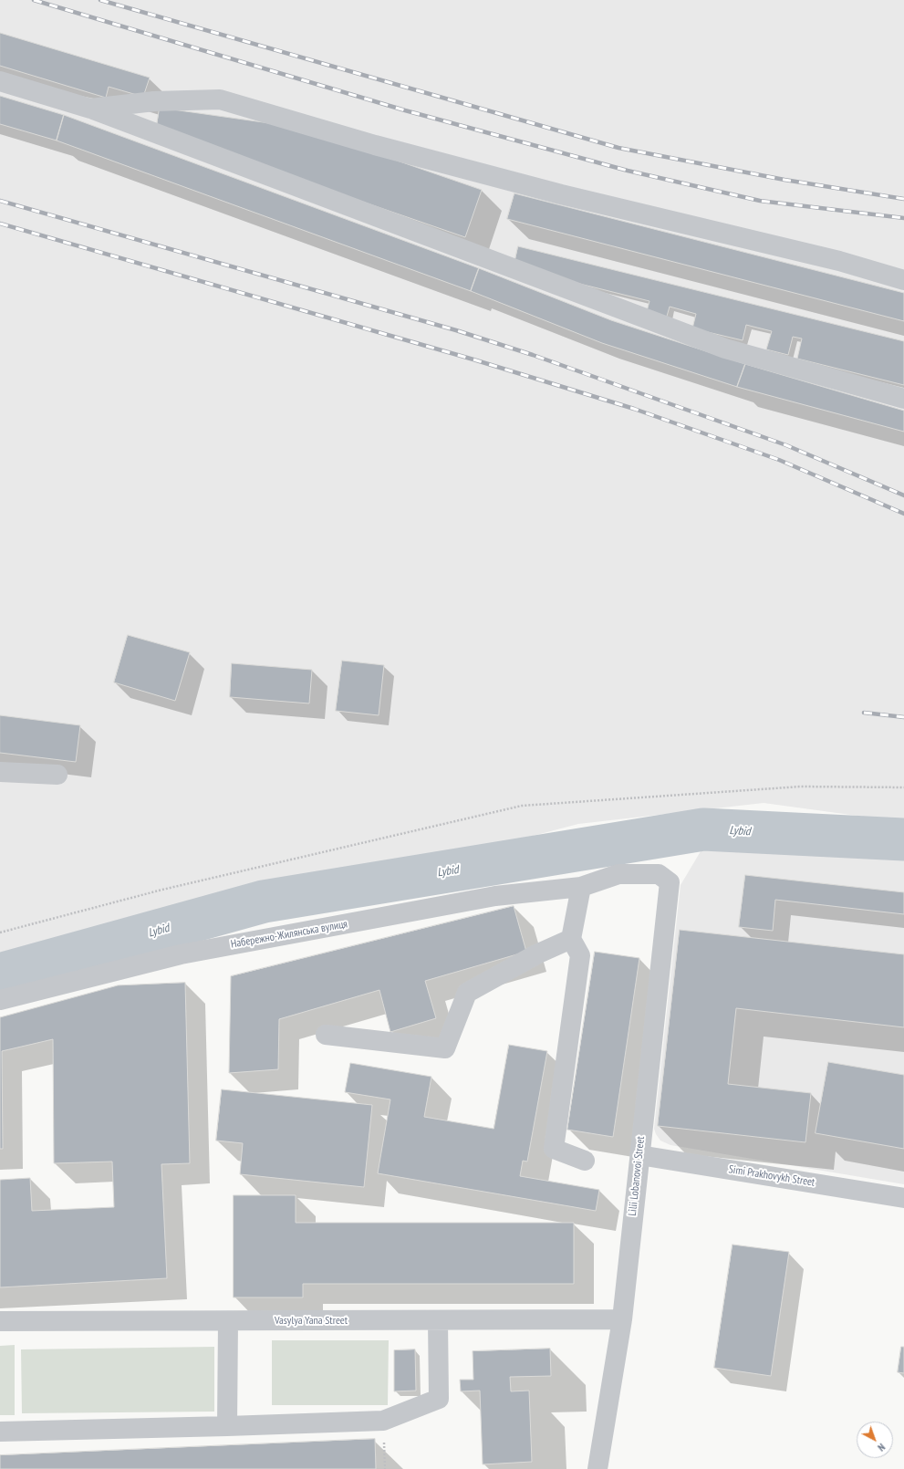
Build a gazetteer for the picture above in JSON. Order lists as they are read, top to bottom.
{
  "streets": {
    "street": [
      "Набережно-Жилянська вулиця",
      "Lilii Lobanovoi Street",
      "Simi Prakhovykh Street",
      "Vasylya Yana Street"
    ]
  },
  "crossings": [
    ["Набережно-Жилянська вулиця", "Lilii Lobanovoi Street"],
    ["Lilii Lobanovoi Street", "Simi Prakhovykh Street"],
    ["Lilii Lobanovoi Street", "Vasylya Yana Street"]
  ],
  "water": ["Lybid"],
  "north": "bottom right"
}
